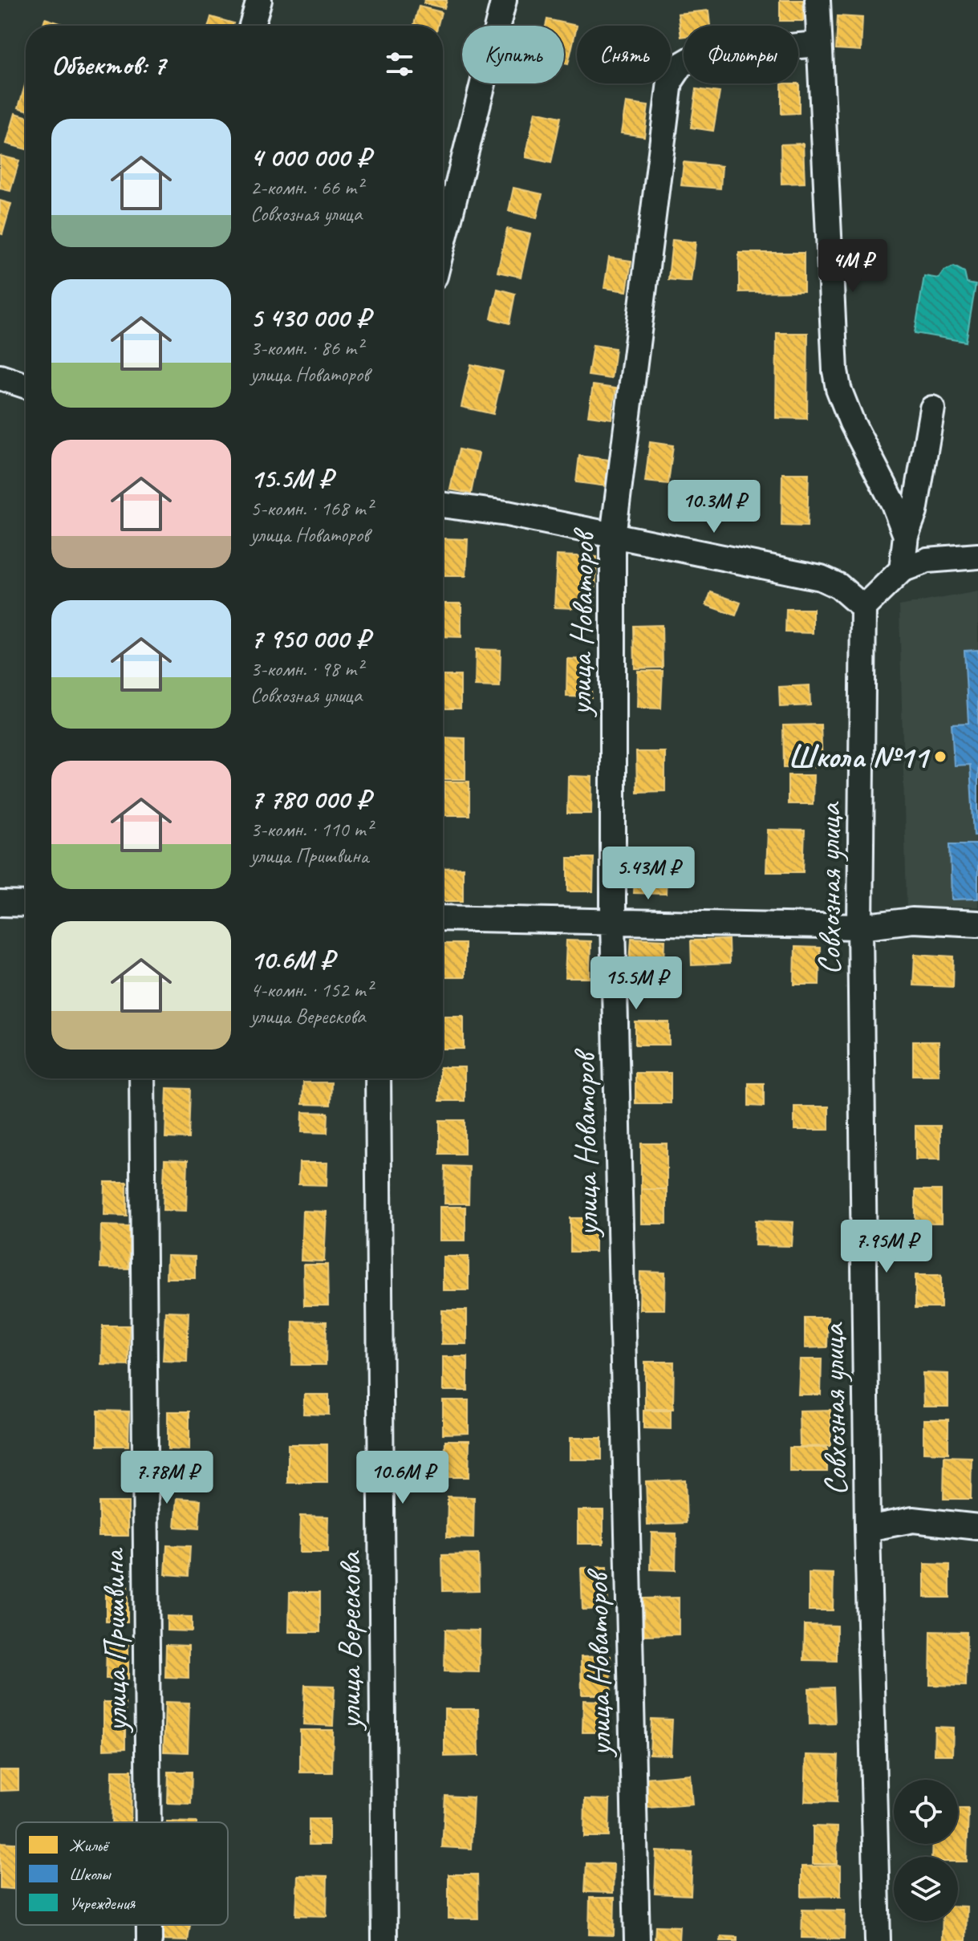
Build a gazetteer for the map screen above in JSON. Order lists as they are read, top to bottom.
{
  "streets": {
    "street": [
      "улица Новаторов",
      "Совхозная улица",
      "улица Пришвина",
      "улица Верескова"
    ]
  },
  "places": ["Школа №11"],
  "legend": ["Жильё", "Школы", "Учреждения"],
  "page": {
    "chip": ["Купить", "Снять", "Фильтры"],
    "heading": "Объектов: 7",
    "list": [
      {
        "name": "4 000 000 ₽",
        "note": "2-комн. · 66 m² · Совхозная улица"
      },
      {
        "name": "5 430 000 ₽",
        "note": "3-комн. · 86 m² · улица Новаторов"
      },
      {
        "name": "15.5M ₽",
        "note": "5-комн. · 168 m² · улица Новаторов"
      },
      {
        "name": "7 950 000 ₽",
        "note": "3-комн. · 98 m² · Совхозная улица"
      },
      {
        "name": "7 780 000 ₽",
        "note": "3-комн. · 110 m² · улица Пришвина"
      },
      {
        "name": "10.6M ₽",
        "note": "4-комн. · 152 m² · улица Верескова"
      }
    ],
    "price": [
      "4M ₽",
      "10.3M ₽",
      "5.43M ₽",
      "15.5M ₽",
      "7.95M ₽",
      "7.78M ₽",
      "10.6M ₽"
    ]
  }
}
